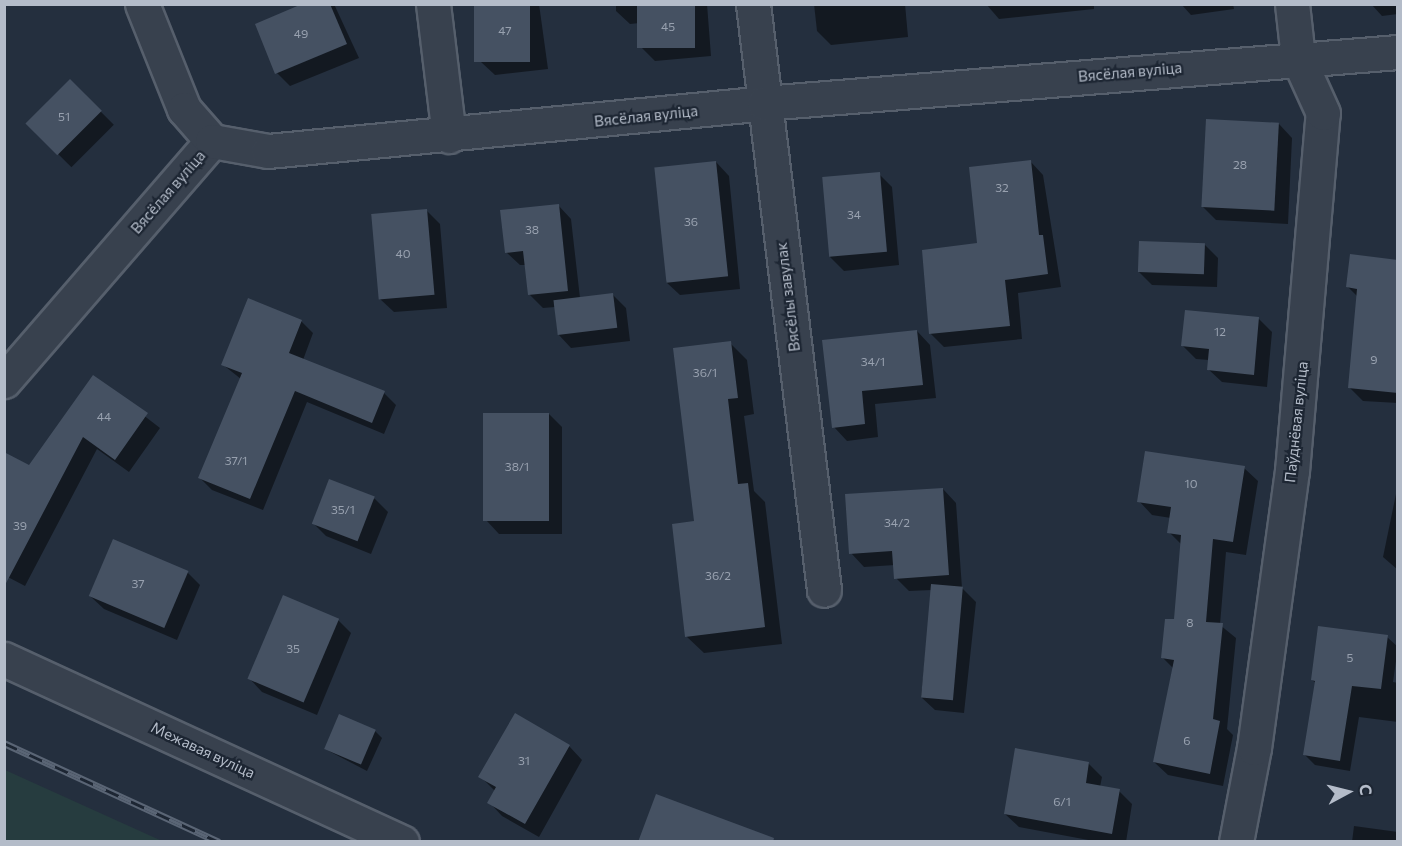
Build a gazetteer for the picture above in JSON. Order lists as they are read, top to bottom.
{
  "streets": {
    "street": [
      "Вясёлая вуліца",
      "Вясёлы завулак",
      "Паўднёвая вуліца",
      "Межавая вуліца"
    ]
  },
  "crossings": [
    ["Вясёлая вуліца", "Вясёлы завулак"],
    ["Вясёлая вуліца", "Паўднёвая вуліца"]
  ],
  "house_numbers": [
    "45",
    "47",
    "49",
    "51",
    "28",
    "32",
    "34",
    "36",
    "38",
    "40",
    "12",
    "9",
    "34/1",
    "36/1",
    "44",
    "37/1",
    "38/1",
    "10",
    "35/1",
    "34/2",
    "39",
    "36/2",
    "37",
    "8",
    "35",
    "5",
    "6",
    "31",
    "6/1"
  ],
  "north": "right"
}
